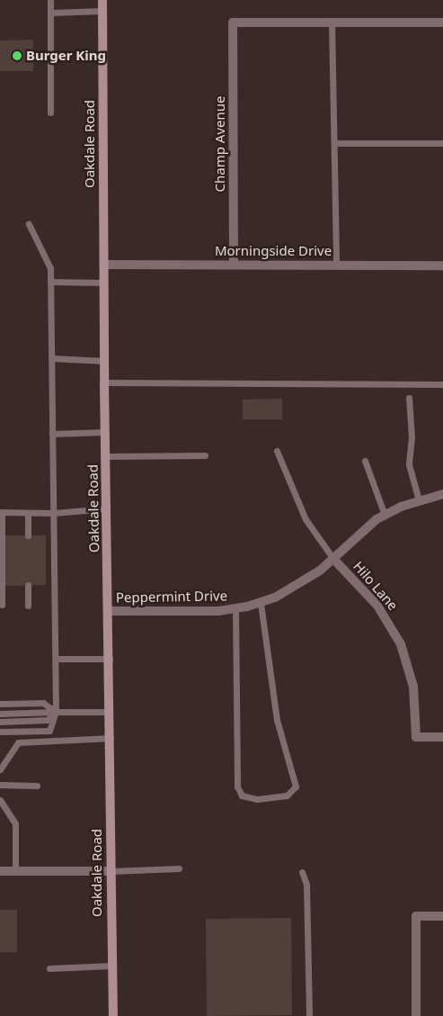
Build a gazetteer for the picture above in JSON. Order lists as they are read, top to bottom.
{
  "streets": {
    "main road": ["Oakdale Road"],
    "street": [
      "Champ Avenue",
      "Morningside Drive",
      "Hilo Lane",
      "Peppermint Drive"
    ]
  },
  "crossings": [
    ["Oakdale Road", "Morningside Drive"],
    ["Oakdale Road", "Peppermint Drive"],
    ["Champ Avenue", "Morningside Drive"],
    ["Hilo Lane", "Peppermint Drive"]
  ],
  "places": ["Burger King"]
}
